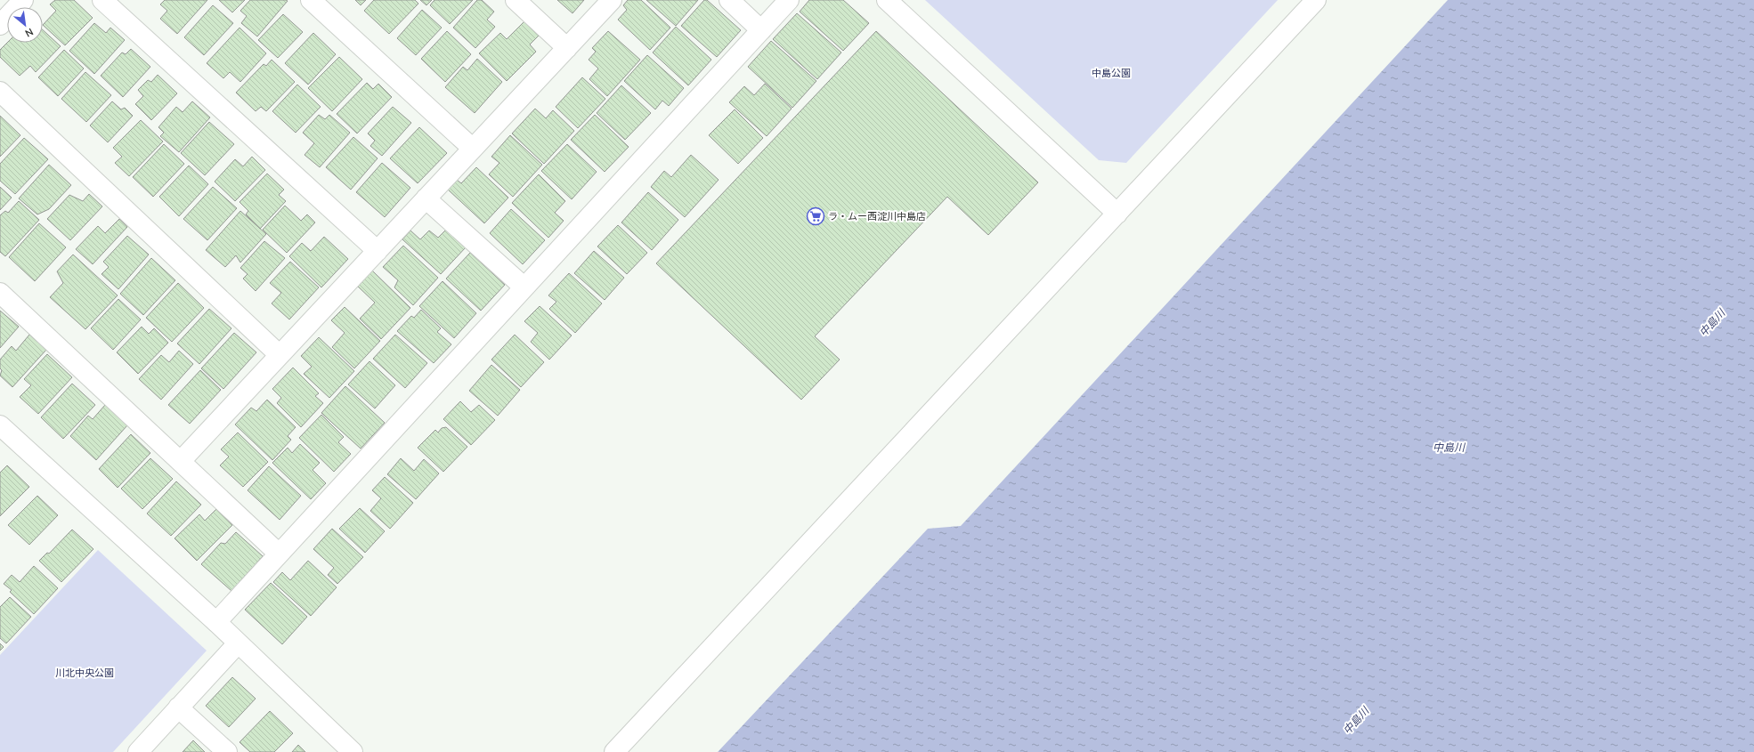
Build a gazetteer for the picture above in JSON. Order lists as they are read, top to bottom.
{
  "water": ["中島川"],
  "parks": ["中島公園", "川北中央公園"],
  "places": {
    "supermarket": ["ラ・ムー西淀川中島店"]
  },
  "north": "bottom right"
}
